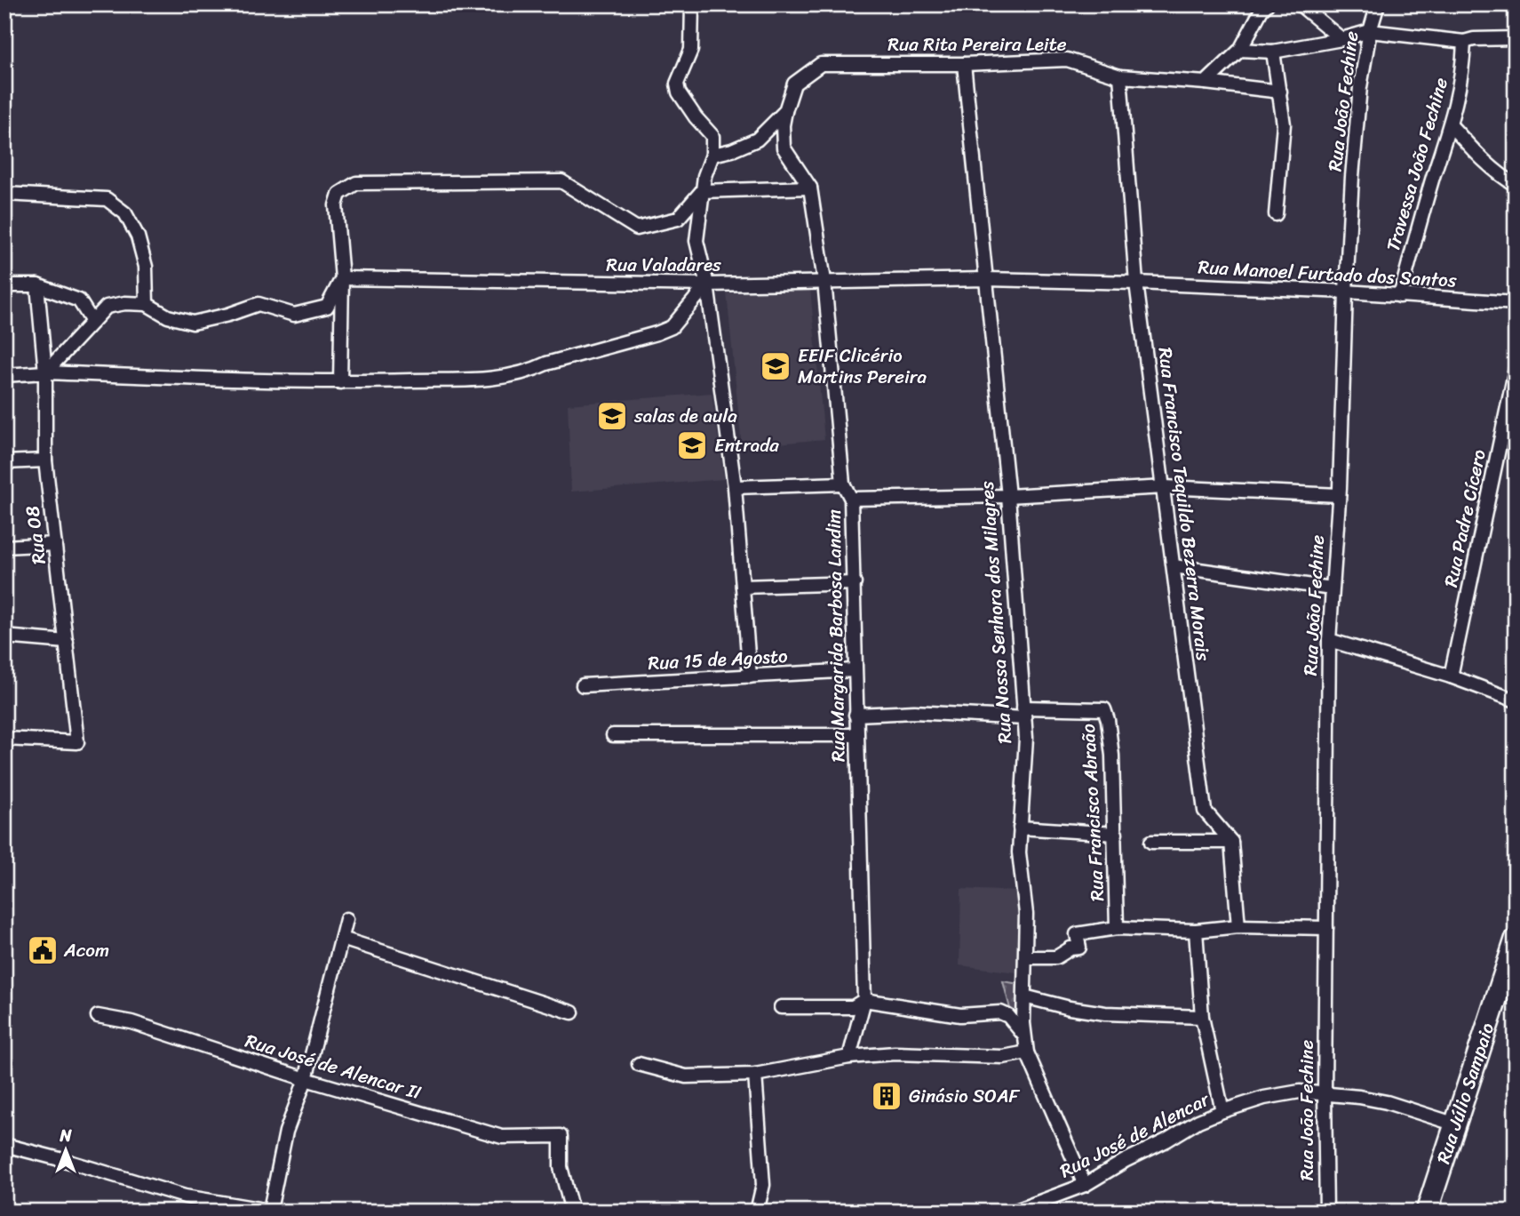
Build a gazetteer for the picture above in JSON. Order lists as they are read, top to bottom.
{
  "streets": {
    "main road": ["Rua Júlio Sampaio"],
    "street": [
      "Rua Rita Pereira Leite",
      "Rua João Fechine",
      "Travessa João Fechine",
      "Rua Valadares",
      "Rua Manoel Furtado dos Santos",
      "Rua Francisco Tequildo Bezerra Morais",
      "Rua Padre Cícero",
      "Rua 08",
      "Rua Nossa Senhora dos Milagres",
      "Rua Margarida Barbosa Landim",
      "Rua 15 de Agosto",
      "Rua Francisco Abraão",
      "Rua José de Alencar II",
      "Rua José de Alencar"
    ]
  },
  "crossings": [
    ["Rua Rita Pereira Leite", "Rua Francisco Tequildo Bezerra Morais"],
    ["Rua Rita Pereira Leite", "Rua Nossa Senhora dos Milagres"],
    ["Rua Rita Pereira Leite", "Rua Margarida Barbosa Landim"],
    ["Rua João Fechine", "Rua Manoel Furtado dos Santos"],
    ["Rua João Fechine", "Rua José de Alencar"],
    ["Travessa João Fechine", "Rua Manoel Furtado dos Santos"],
    ["Rua Valadares", "Rua Manoel Furtado dos Santos"],
    ["Rua Valadares", "Rua Nossa Senhora dos Milagres"],
    ["Rua Valadares", "Rua Margarida Barbosa Landim"],
    ["Rua Manoel Furtado dos Santos", "Rua Francisco Tequildo Bezerra Morais"],
    ["Rua Manoel Furtado dos Santos", "Rua Nossa Senhora dos Milagres"],
    ["Rua Nossa Senhora dos Milagres", "Rua Francisco Abraão"],
    ["Rua Nossa Senhora dos Milagres", "Rua José de Alencar"],
    ["Rua Margarida Barbosa Landim", "Rua 15 de Agosto"],
    ["Rua Júlio Sampaio", "Rua José de Alencar"]
  ],
  "places": {
    "school or university": ["EEIF Clicério Martins Pereira", "salas de aula", "Entrada"],
    "public building": ["Acom"],
    "building": ["Ginásio SOAF"]
  },
  "north": "top"
}
